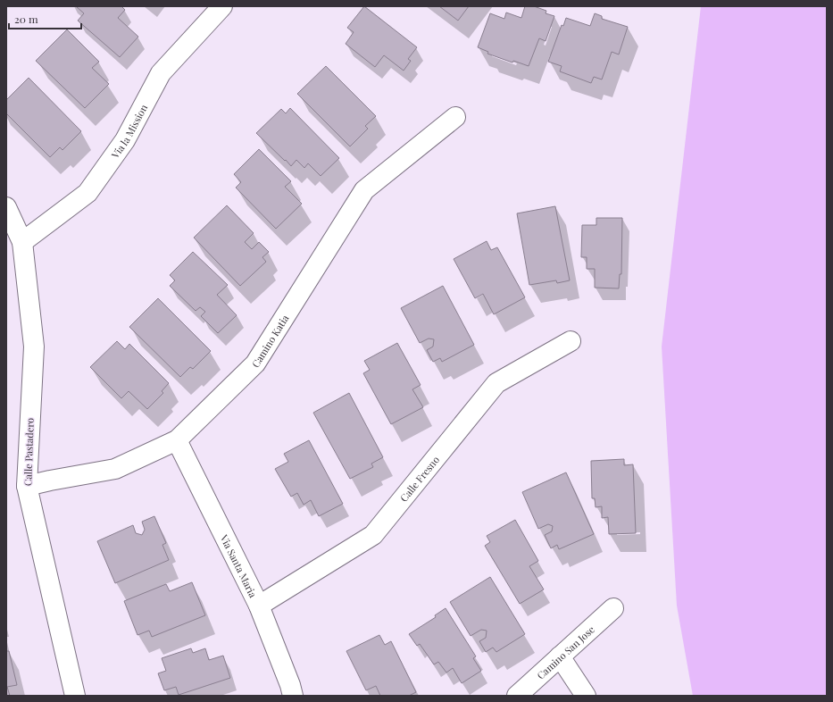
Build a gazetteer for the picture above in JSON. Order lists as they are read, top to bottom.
{
  "streets": {
    "street": [
      "Via la Mission",
      "Camino Katia",
      "Calle Pastadero",
      "Calle Fresno",
      "Via Santa Maria",
      "Camino San Jose"
    ]
  },
  "crossings": [
    ["Via la Mission", "Calle Pastadero"],
    ["Camino Katia", "Calle Pastadero"],
    ["Camino Katia", "Via Santa Maria"],
    ["Calle Fresno", "Via Santa Maria"]
  ],
  "scale_bar": "20 m"
}
